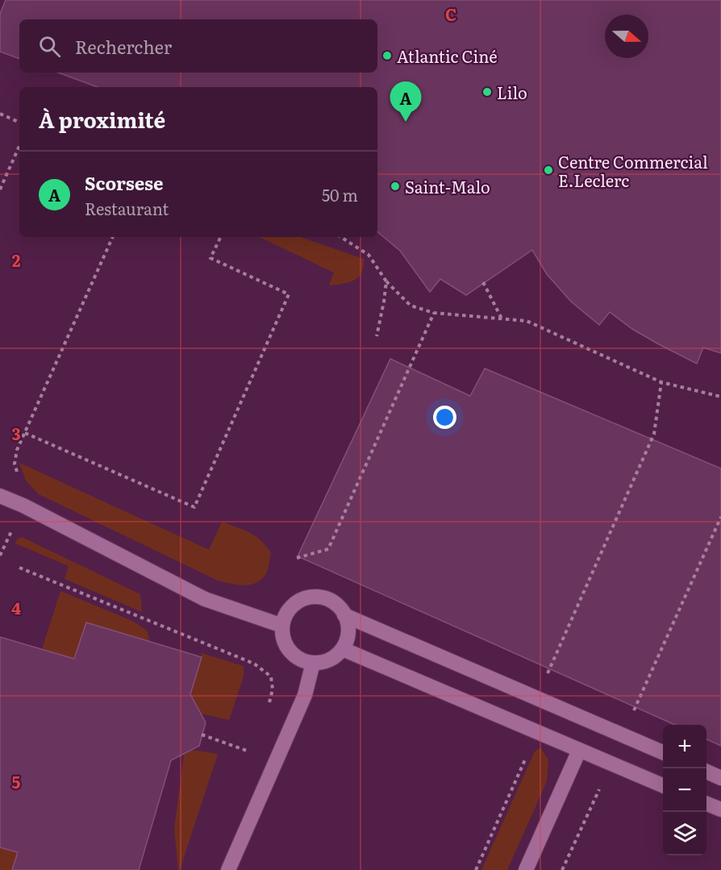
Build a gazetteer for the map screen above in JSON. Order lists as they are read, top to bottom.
{
  "places": [
    "Atlantic Ciné",
    "Lilo",
    "Centre Commercial E.Leclerc",
    "Saint-Malo"
  ],
  "north": "right",
  "page": {
    "search": "Rechercher",
    "pins": "A",
    "heading": "À proximité",
    "list": [
      {
        "mark": "A",
        "name": "Scorsese",
        "note": "Restaurant",
        "value": "50 m"
      }
    ],
    "map_buttons": ["+", "−"]
  },
  "grid": {
    "columns": ["C"],
    "rows": [
      "2",
      "3",
      "4",
      "5"
    ]
  }
}
